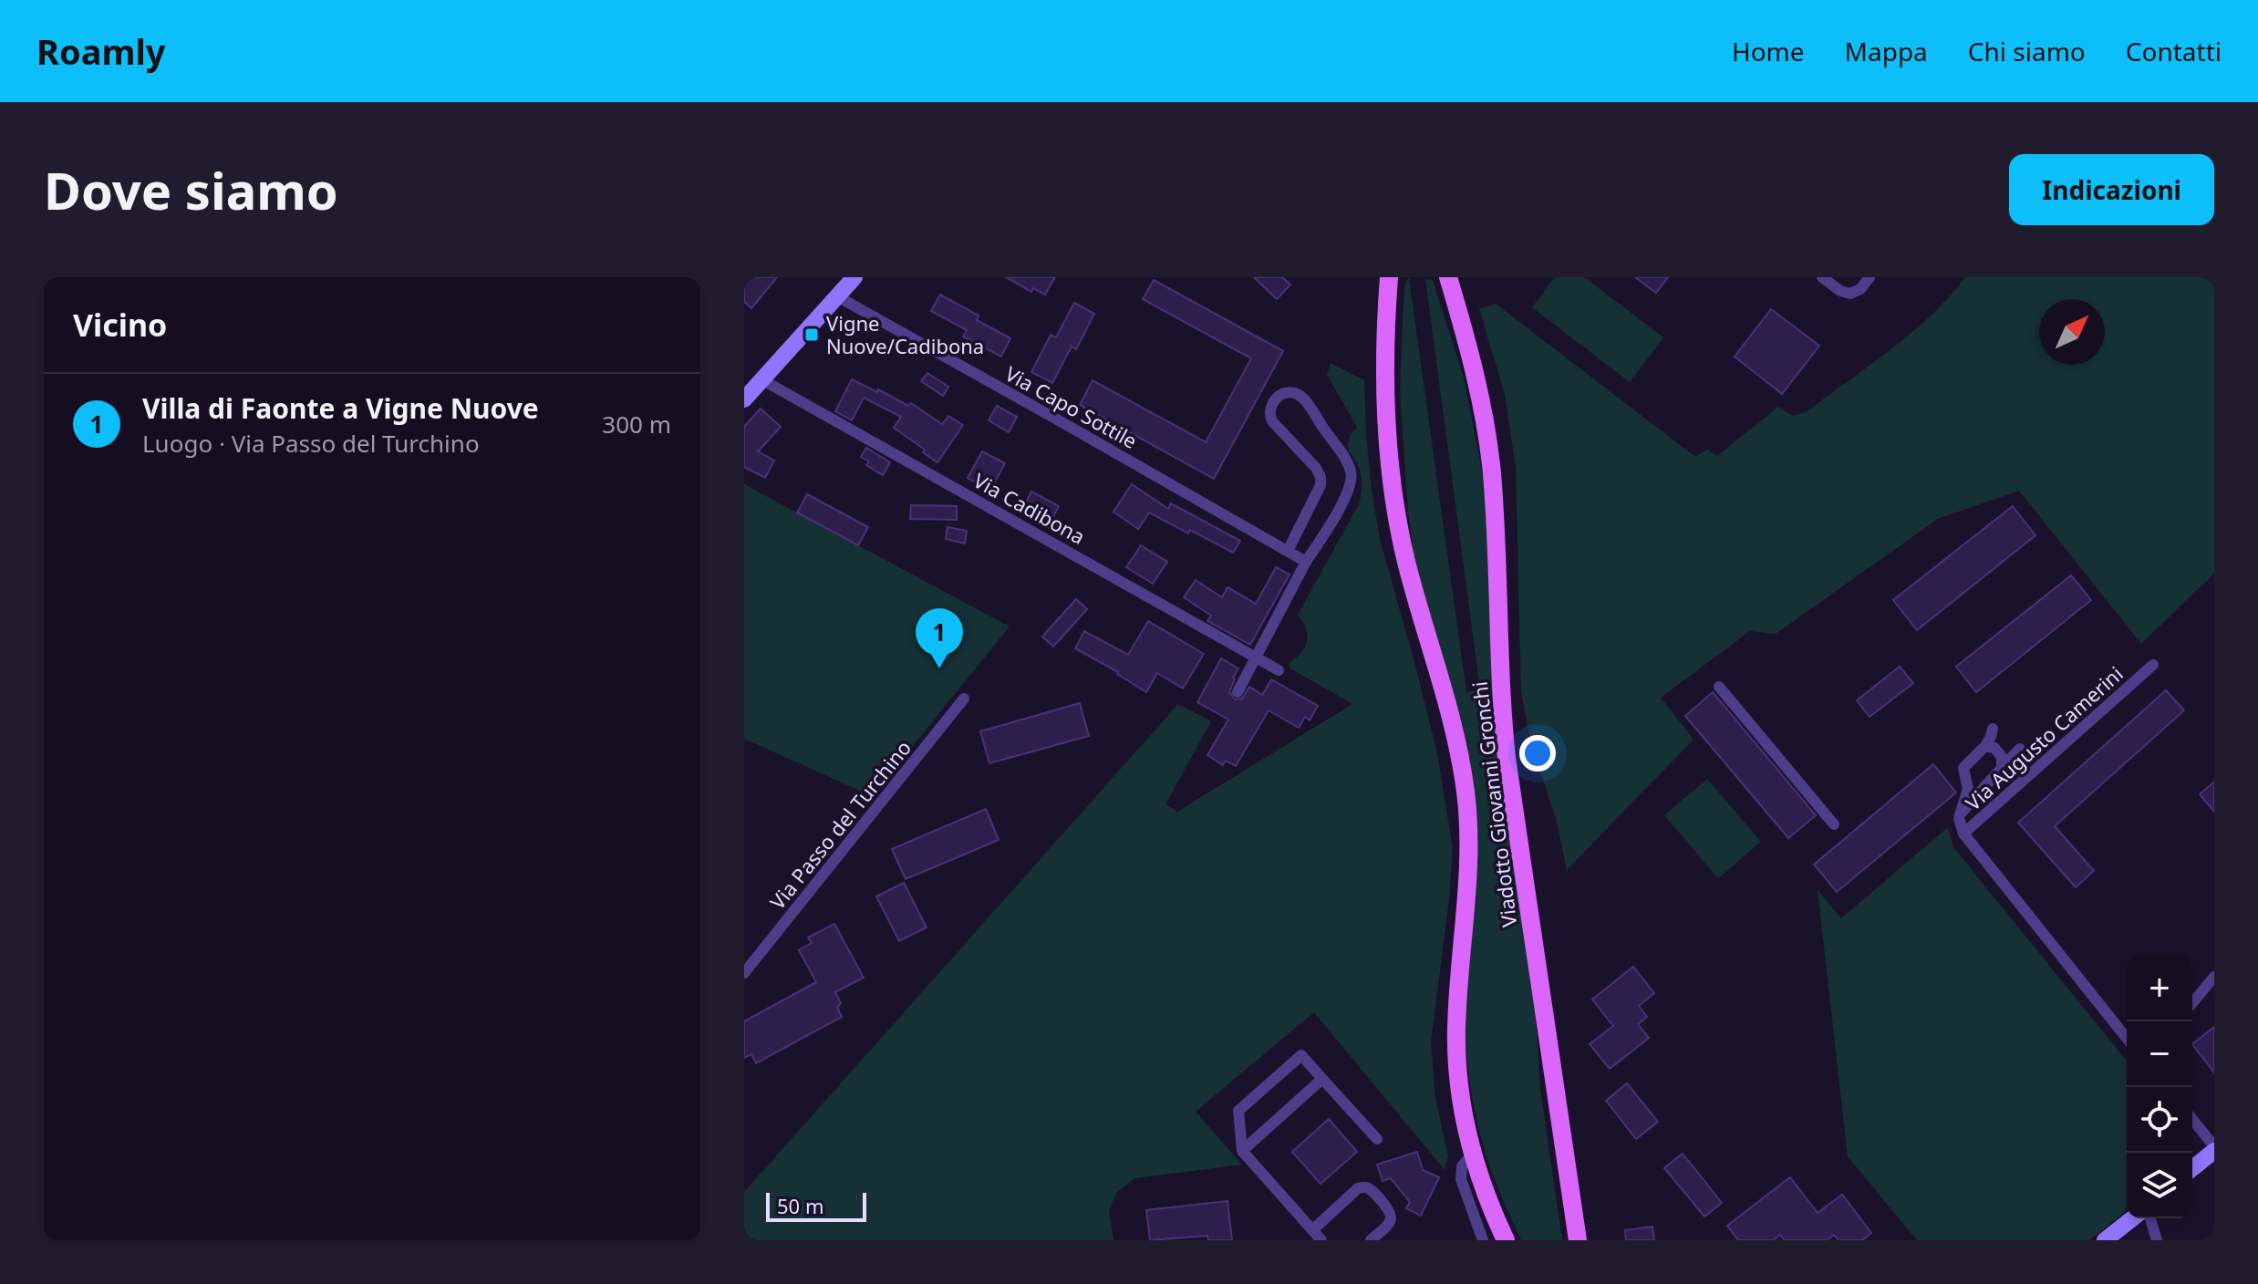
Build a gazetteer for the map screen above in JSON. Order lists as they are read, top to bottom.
{
  "streets": {
    "main road": ["Viadotto Giovanni Gronchi"],
    "street": [
      "Via Capo Sottile",
      "Via Cadibona",
      "Via Augusto Camerini",
      "Via Passo del Turchino"
    ]
  },
  "places": {
    "transit": ["Vigne Nuove/Cadibona"]
  },
  "scale_bar": "50 m",
  "north": "top right",
  "page": {
    "header": "Roamly",
    "nav": [
      "Home",
      "Mappa",
      "Chi siamo",
      "Contatti"
    ],
    "buttons": "Indicazioni",
    "title": "Dove siamo",
    "heading": "Vicino",
    "list": [
      {
        "mark": "1",
        "name": "Villa di Faonte a Vigne Nuove",
        "note": "Luogo · Via Passo del Turchino",
        "value": "300 m"
      }
    ],
    "pins": "1",
    "map_buttons": ["+", "−"],
    "scale": "50 m"
  }
}
